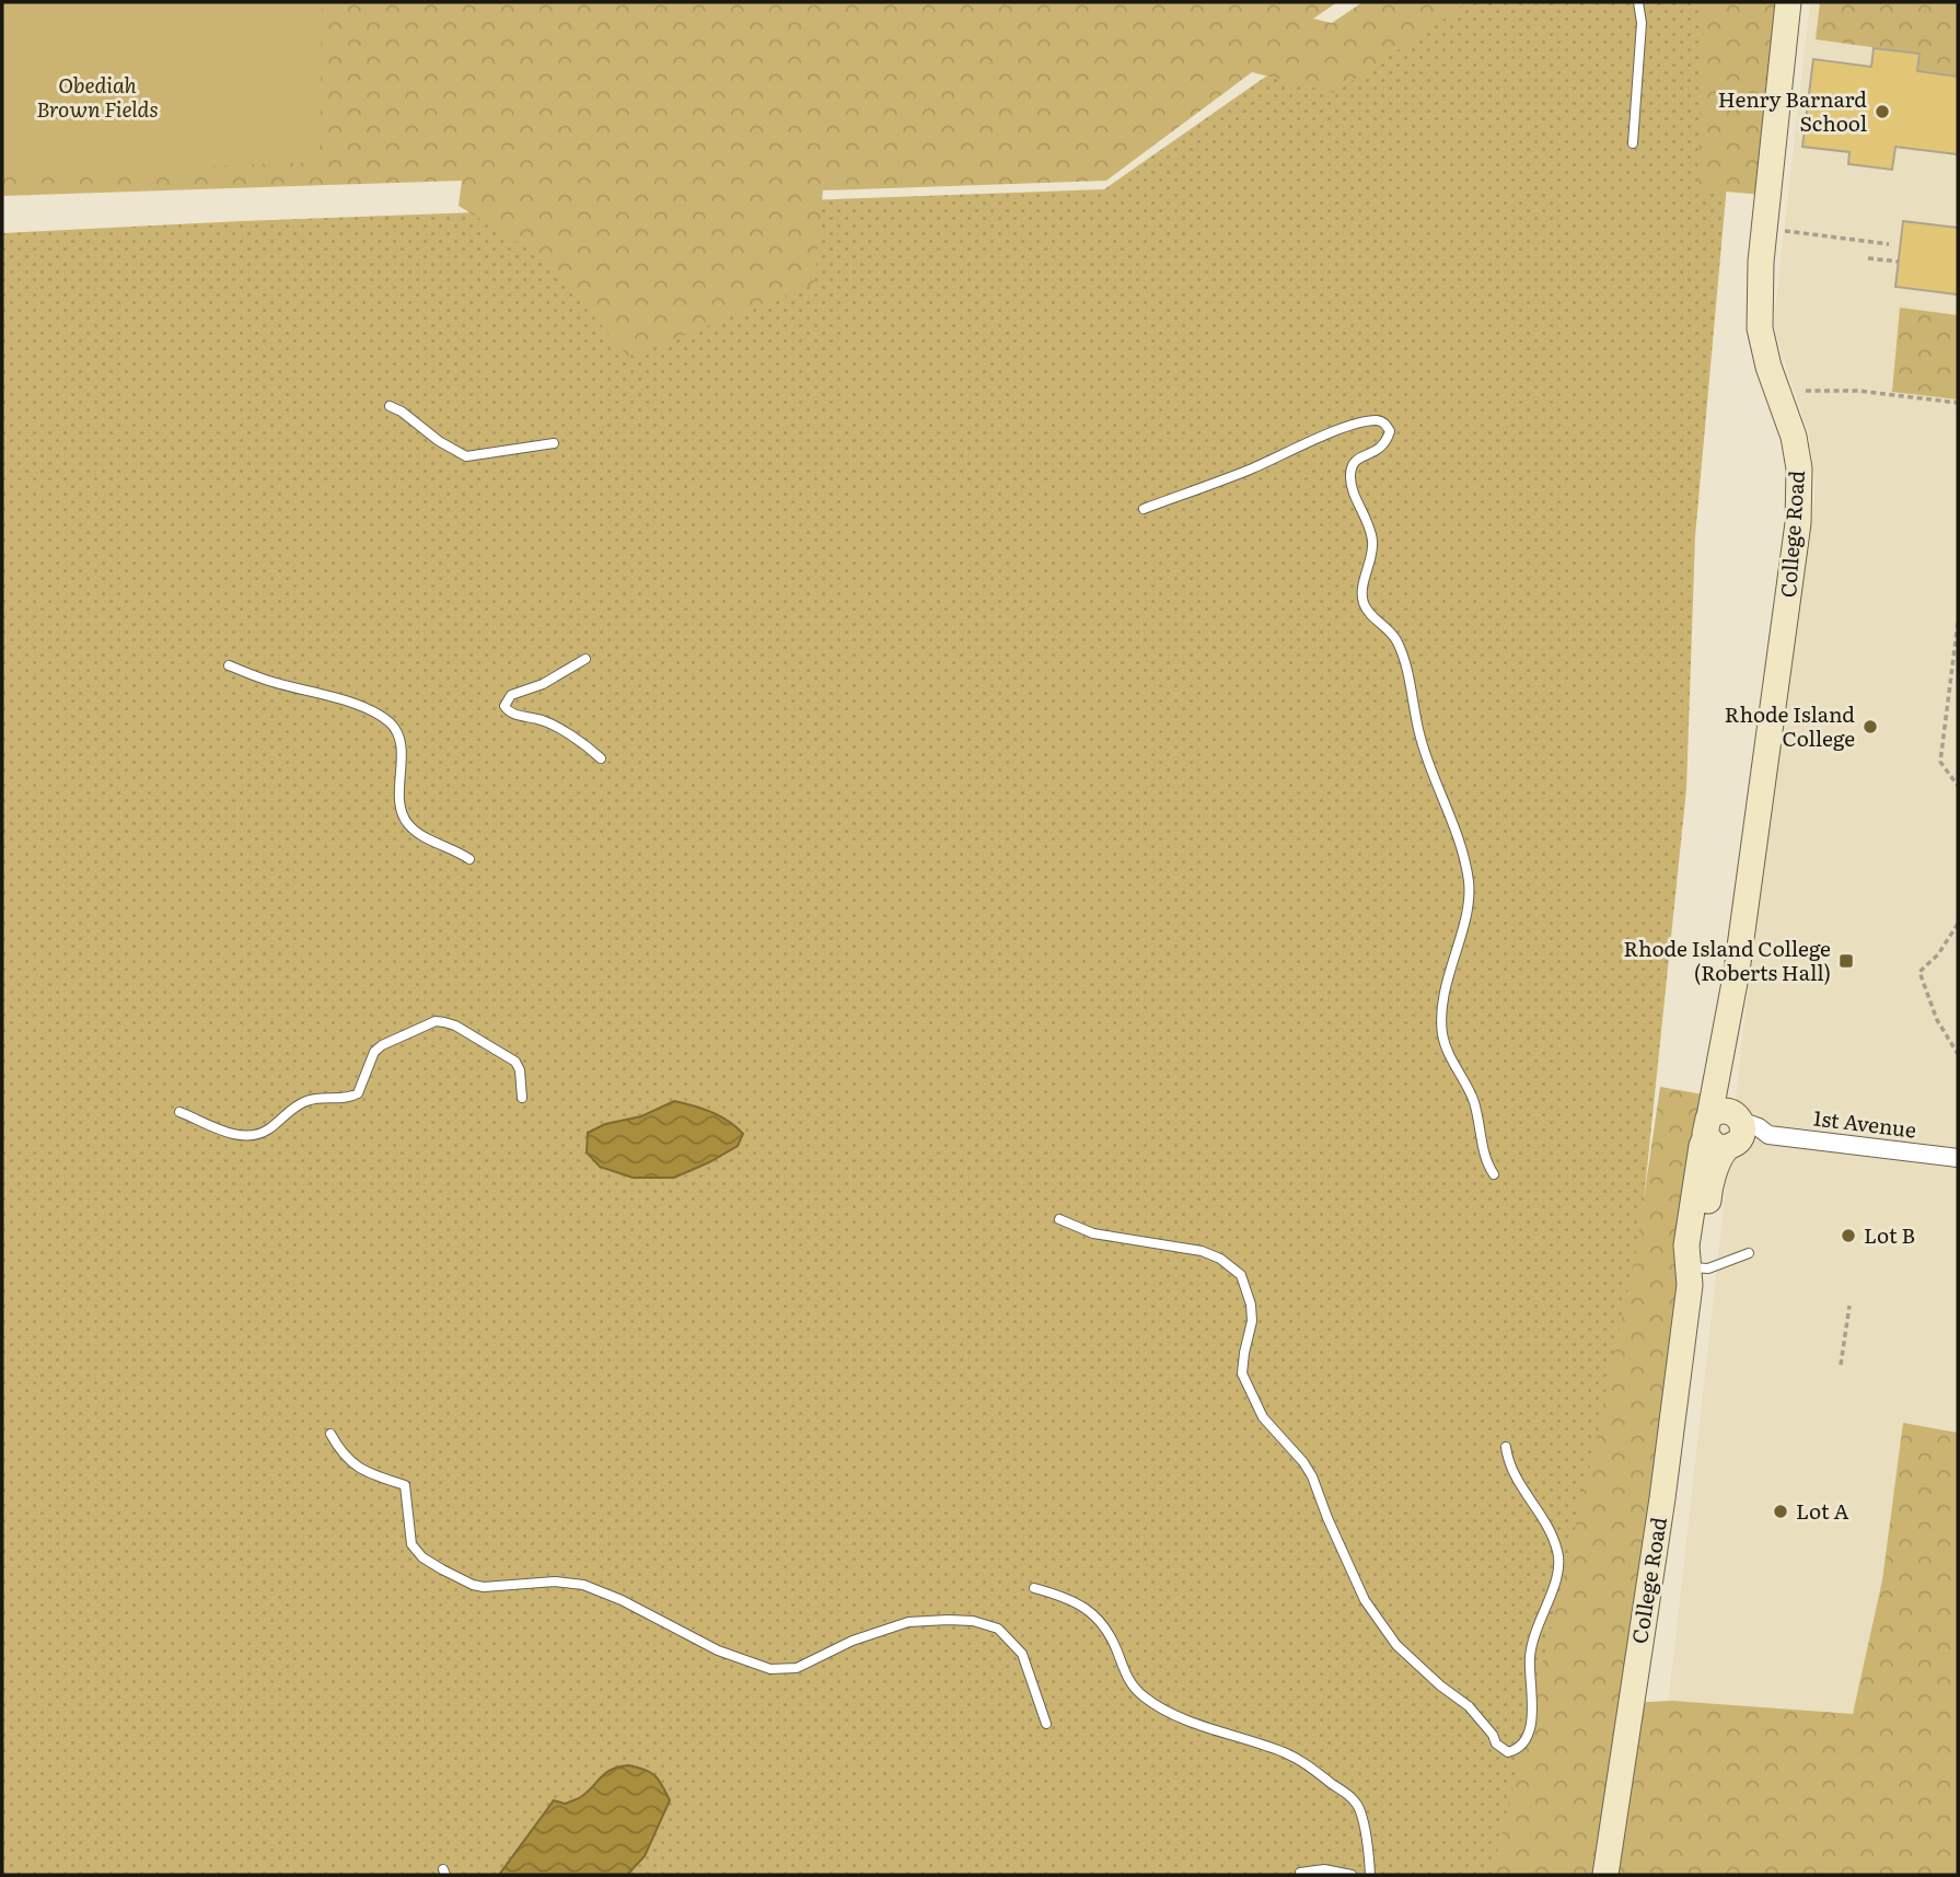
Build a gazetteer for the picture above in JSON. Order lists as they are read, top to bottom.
{
  "streets": {
    "street": ["College Road", "1st Avenue"]
  },
  "crossings": [
    ["College Road", "1st Avenue"]
  ],
  "parks": ["Obediah Brown Fields"],
  "places": {
    "other": [
      "Henry Barnard School",
      "Rhode Island College",
      "Lot B",
      "Lot A"
    ],
    "transit": ["Rhode Island College (Roberts Hall)"]
  }
}
